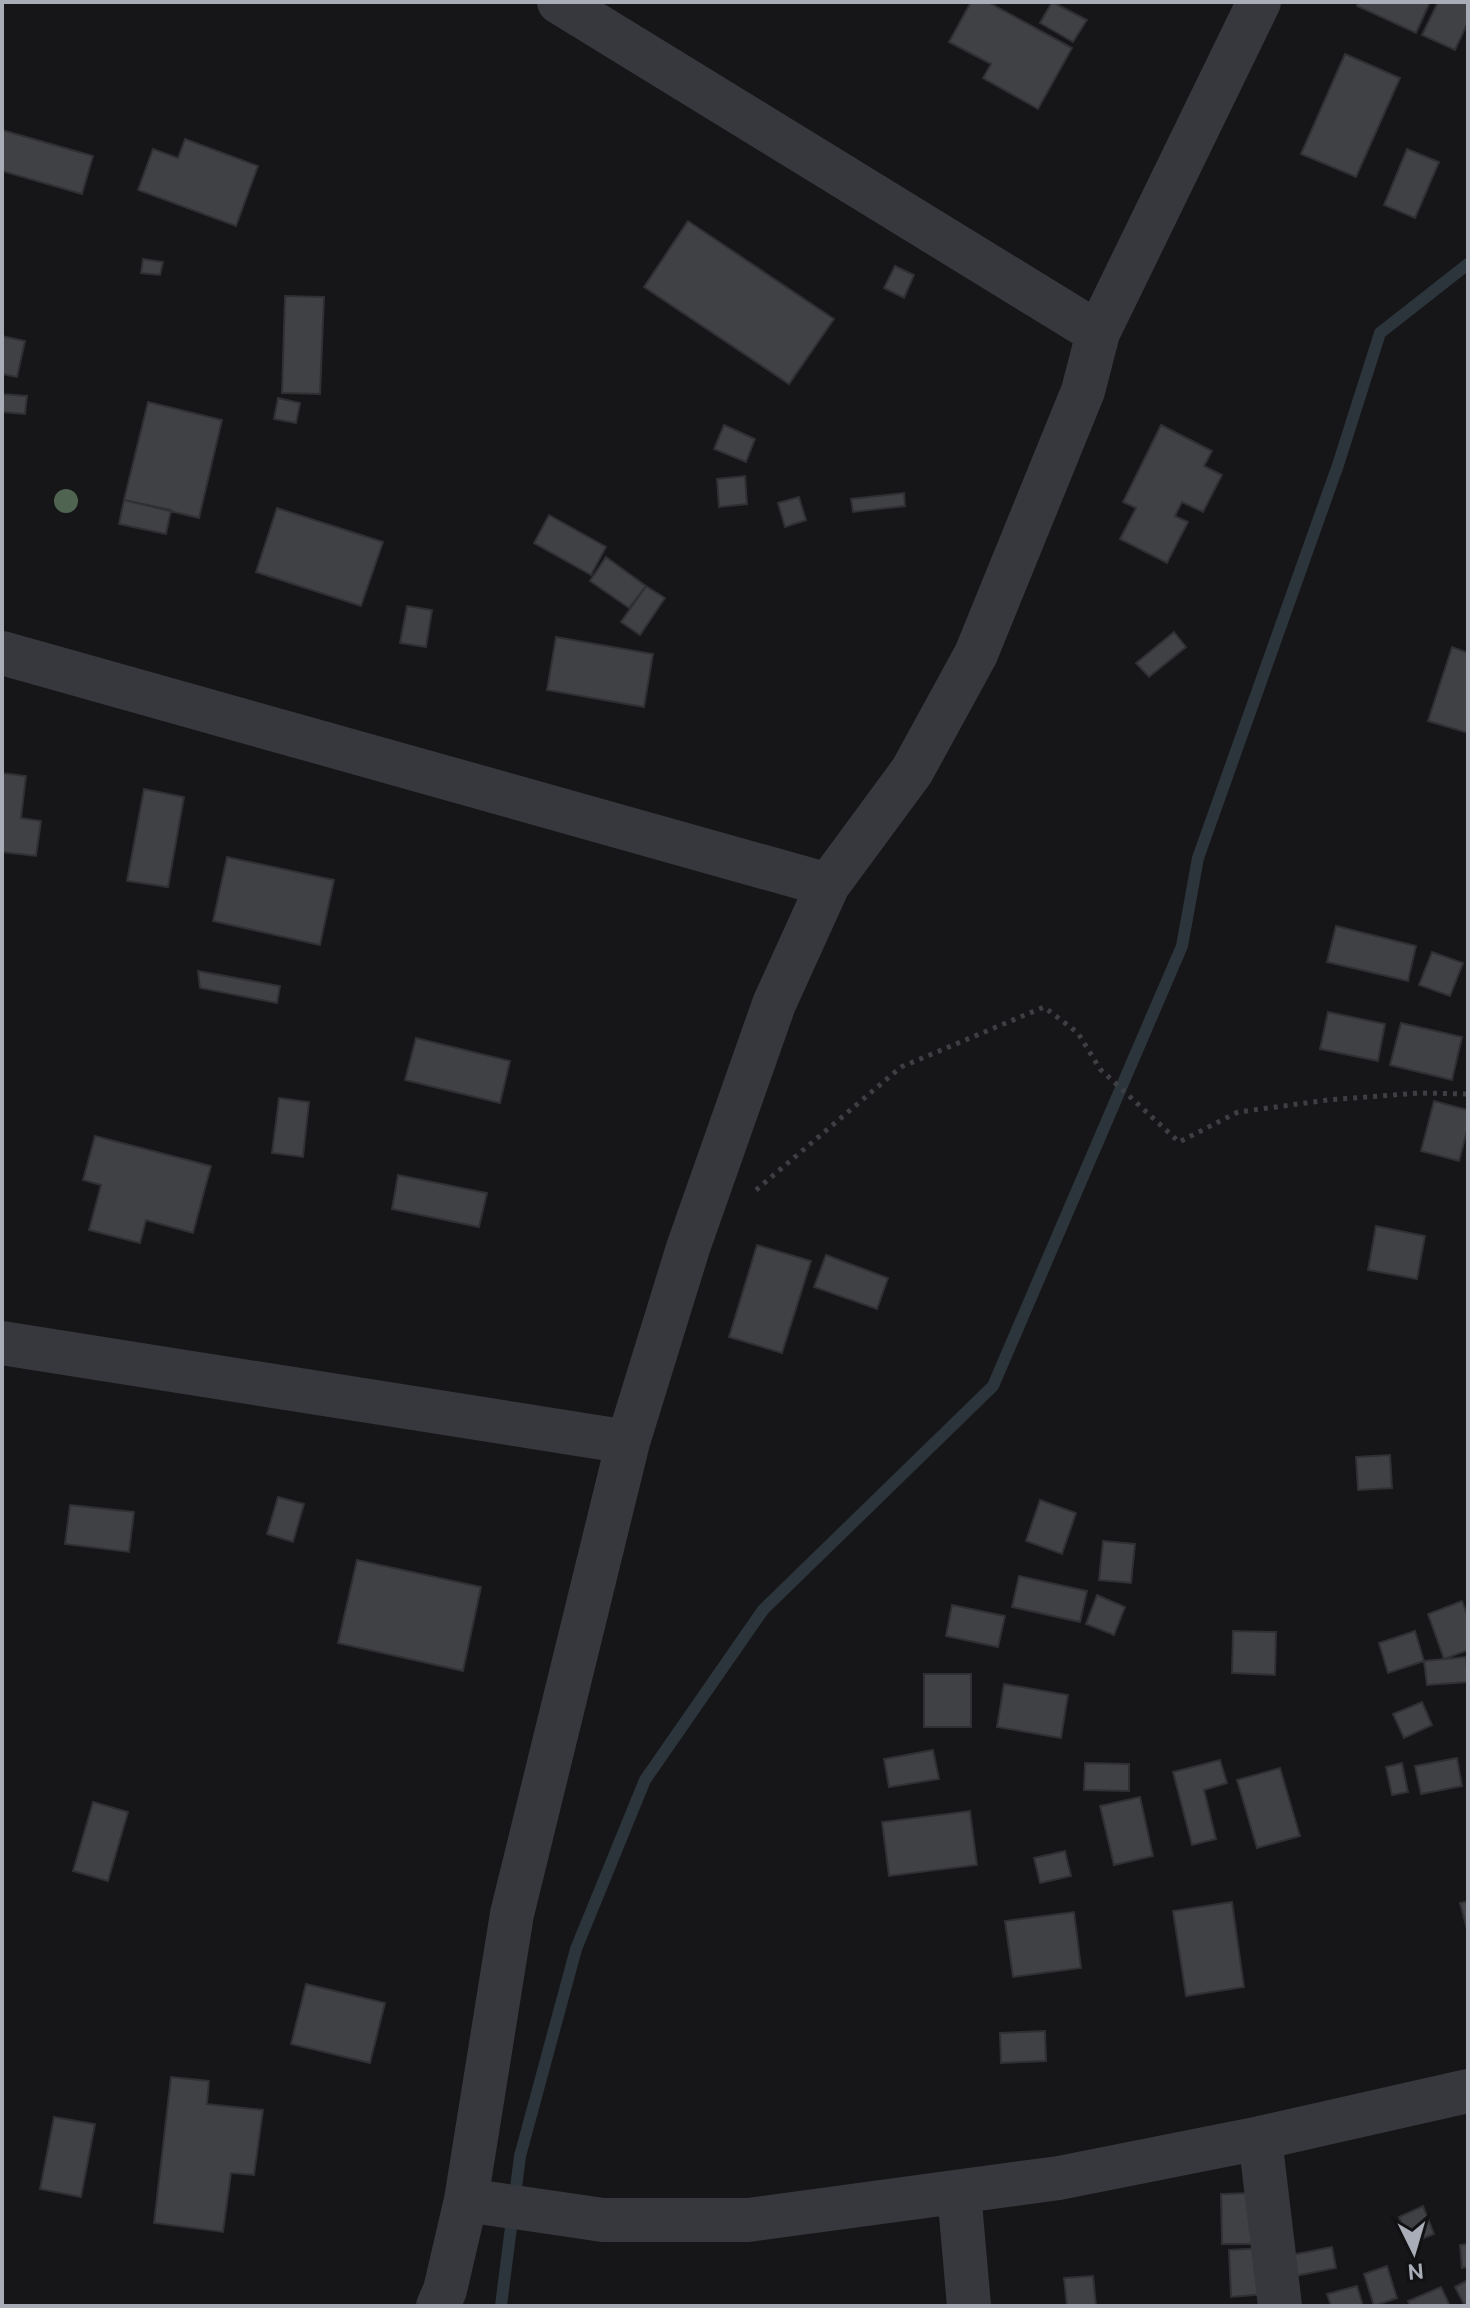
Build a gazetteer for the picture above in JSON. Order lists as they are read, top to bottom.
{
  "north": "bottom"
}
